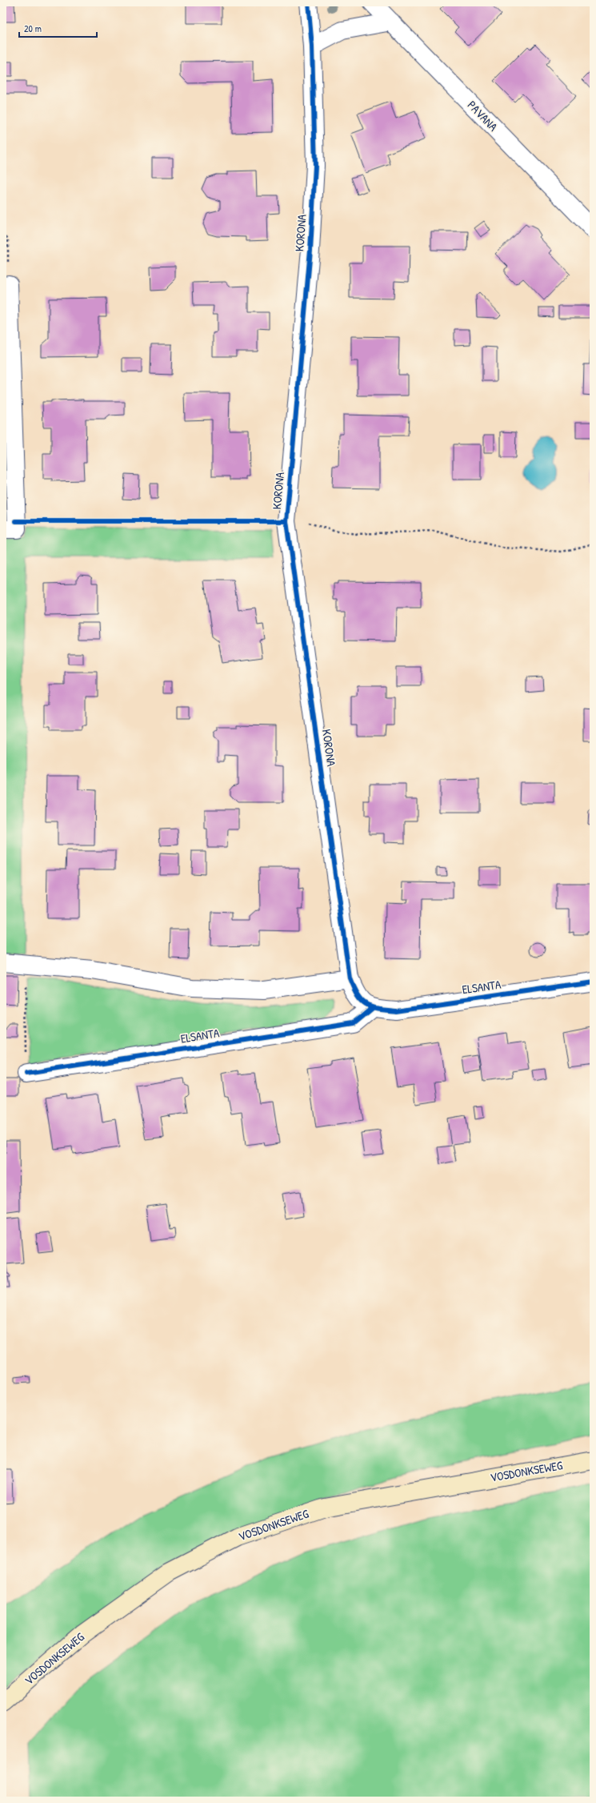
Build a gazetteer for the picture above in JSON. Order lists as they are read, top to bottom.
{
  "streets": {
    "main road": ["VOSDONKSEWEG"],
    "street": ["PAVANA", "KORONA", "ELSANTA"]
  },
  "scale_bar": "20 m"
}
